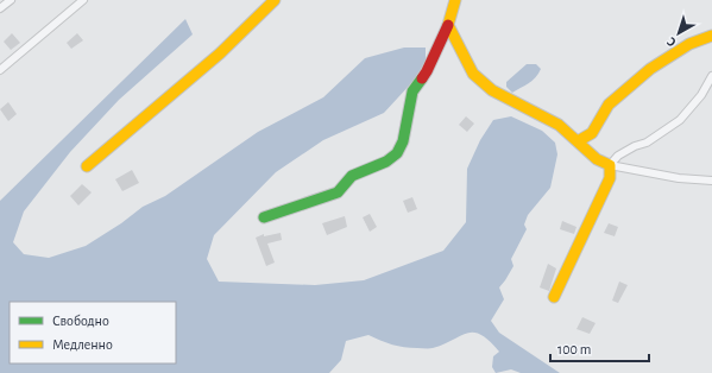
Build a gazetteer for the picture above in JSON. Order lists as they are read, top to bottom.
{
  "legend": ["Свободно", "Медленно"],
  "scale_bar": "100 m",
  "north": "bottom left"
}
